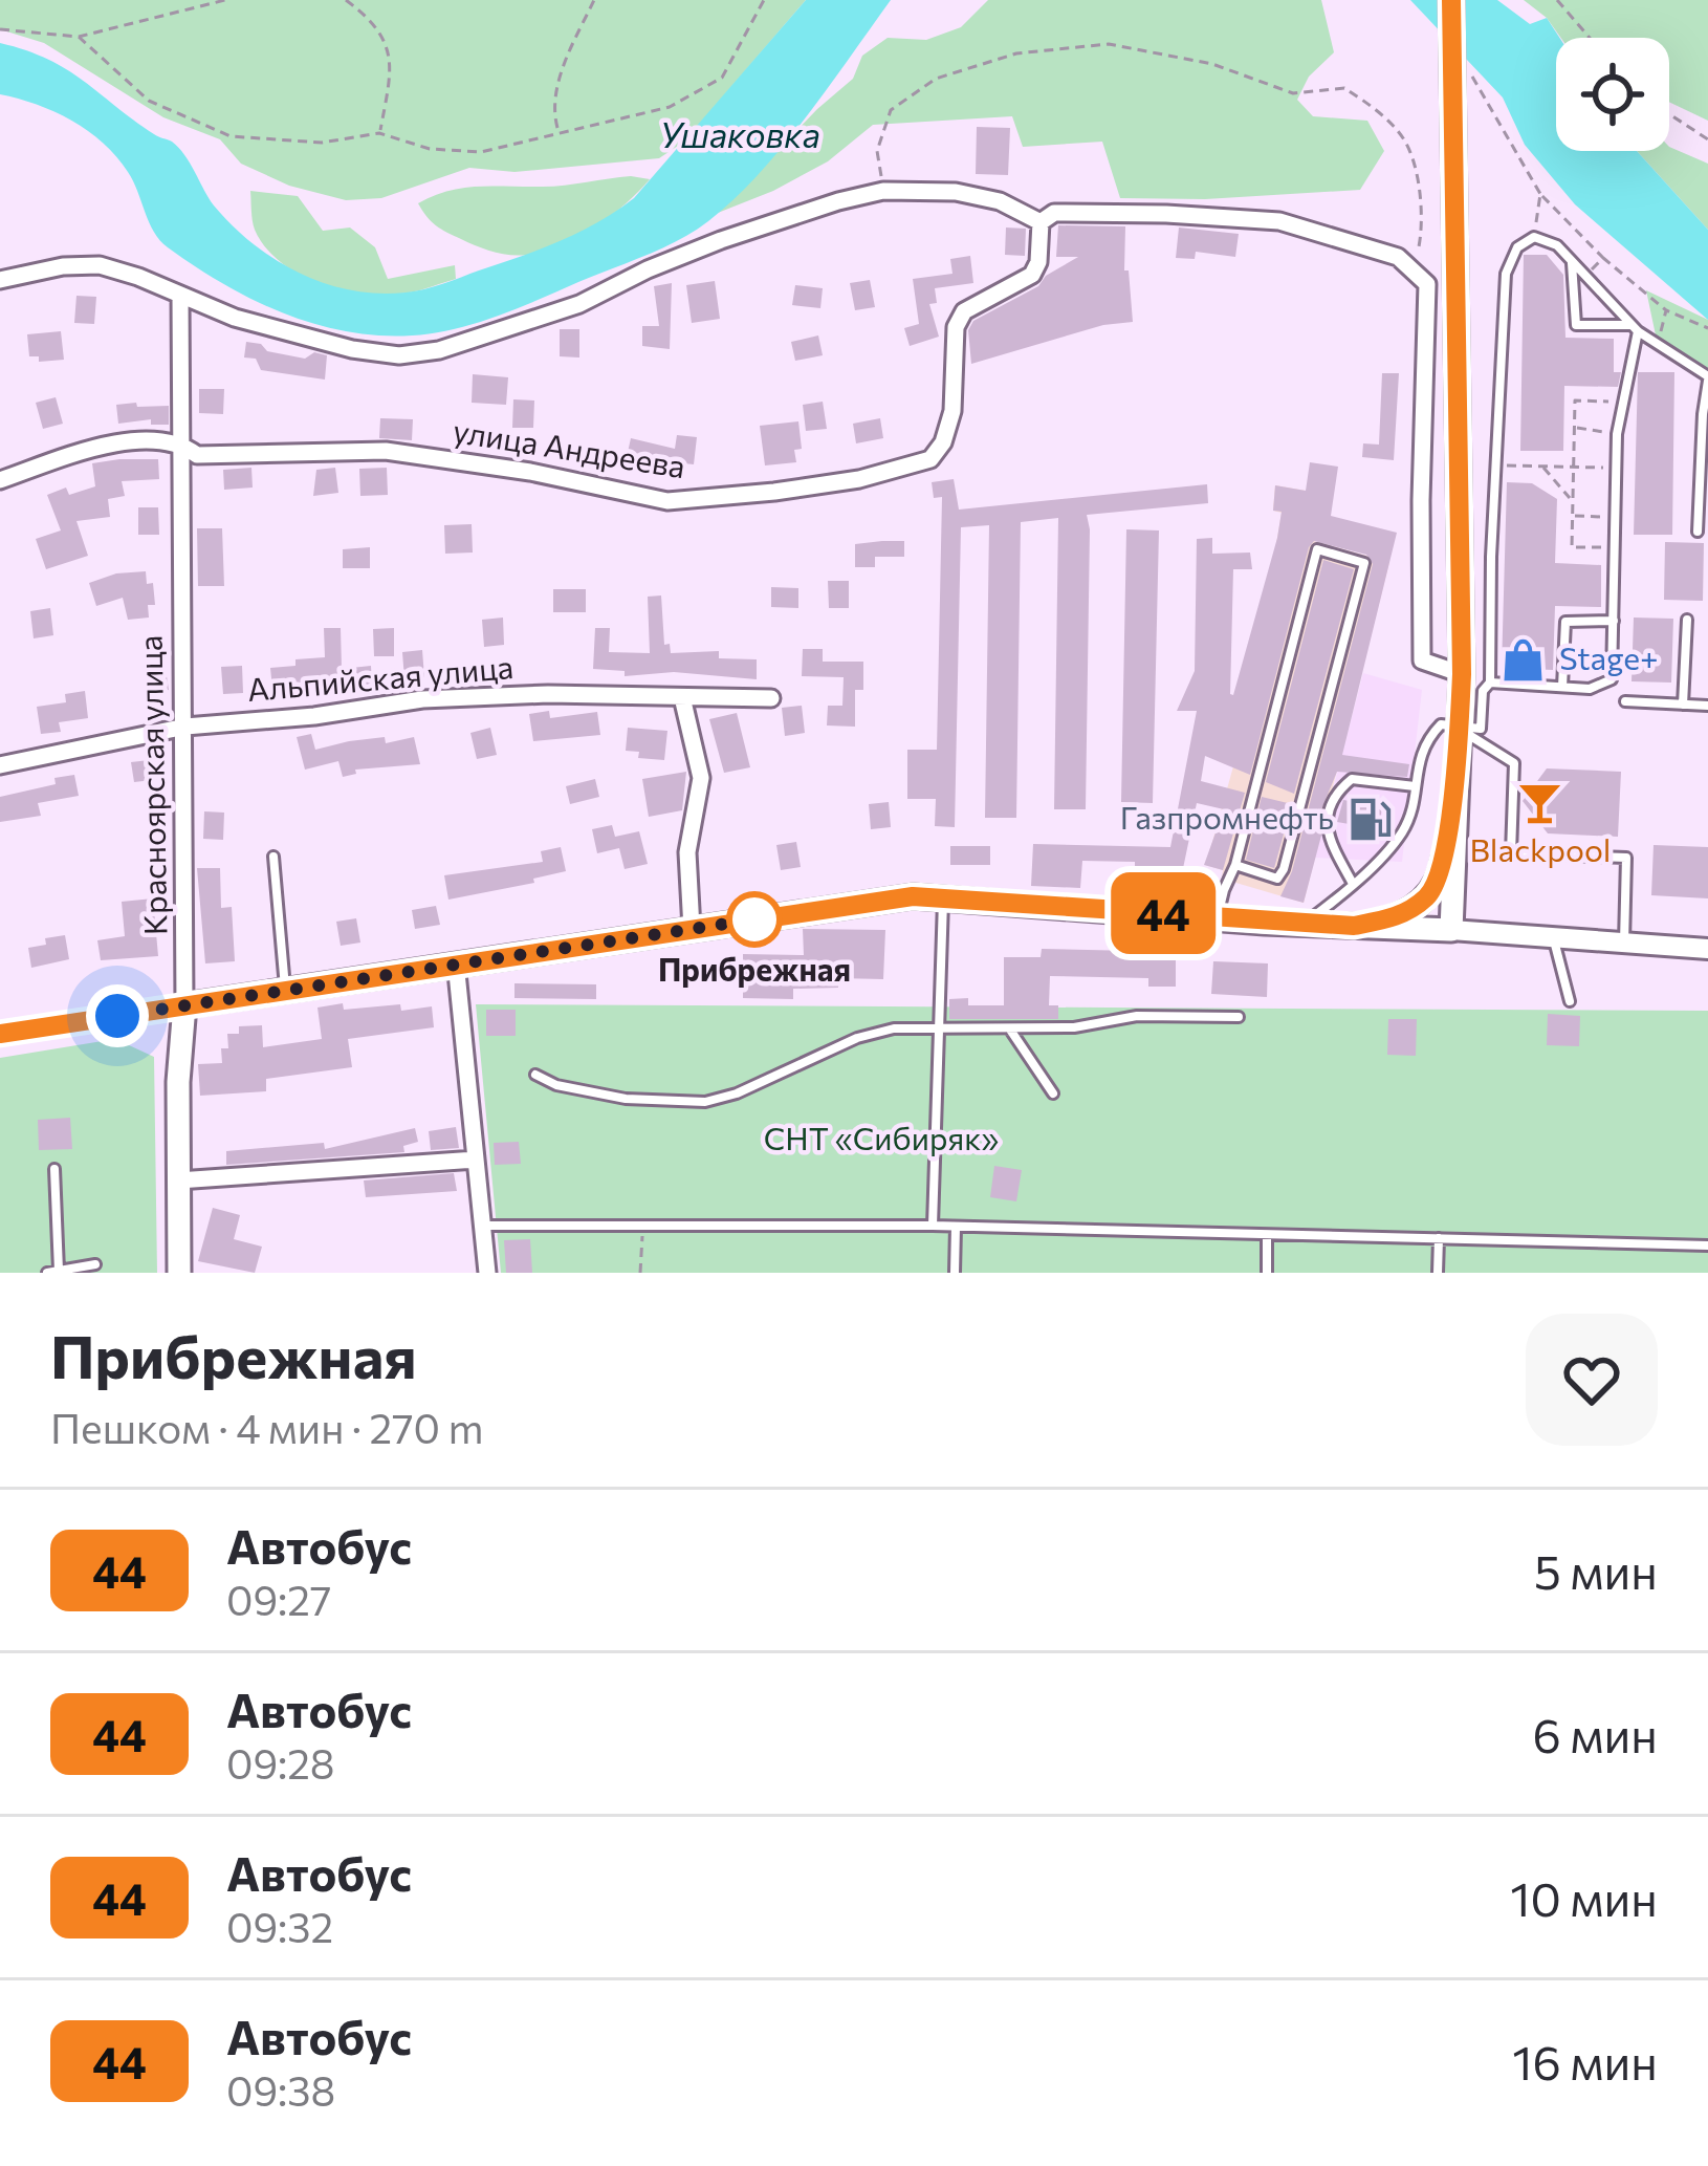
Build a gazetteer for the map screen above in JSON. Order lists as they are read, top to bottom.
{
  "streets": {
    "main road": ["Красноярская улица"],
    "street": ["улица Андреева", "Альпийская улица"]
  },
  "crossings": [
    ["улица Андреева", "Красноярская улица"],
    ["Альпийская улица", "Красноярская улица"]
  ],
  "water": ["Ушаковка"],
  "parks": ["СНТ «Сибиряк»"],
  "places": {
    "shop": ["Stage+"],
    "bar": ["Blackpool"],
    "fuel station": ["Газпромнефть"],
    "other": ["Прибрежная"]
  },
  "lines": ["bus line 44"],
  "page": {
    "on_map": "44",
    "heading": ["Прибрежная", "Пешком · 4 мин · 270 m"],
    "list": [
      {
        "mark": "44",
        "name": "Автобус",
        "note": "09:27",
        "value": "5 мин"
      },
      {
        "mark": "44",
        "name": "Автобус",
        "note": "09:28",
        "value": "6 мин"
      },
      {
        "mark": "44",
        "name": "Автобус",
        "note": "09:32",
        "value": "10 мин"
      },
      {
        "mark": "44",
        "name": "Автобус",
        "note": "09:38",
        "value": "16 мин"
      }
    ]
  }
}
